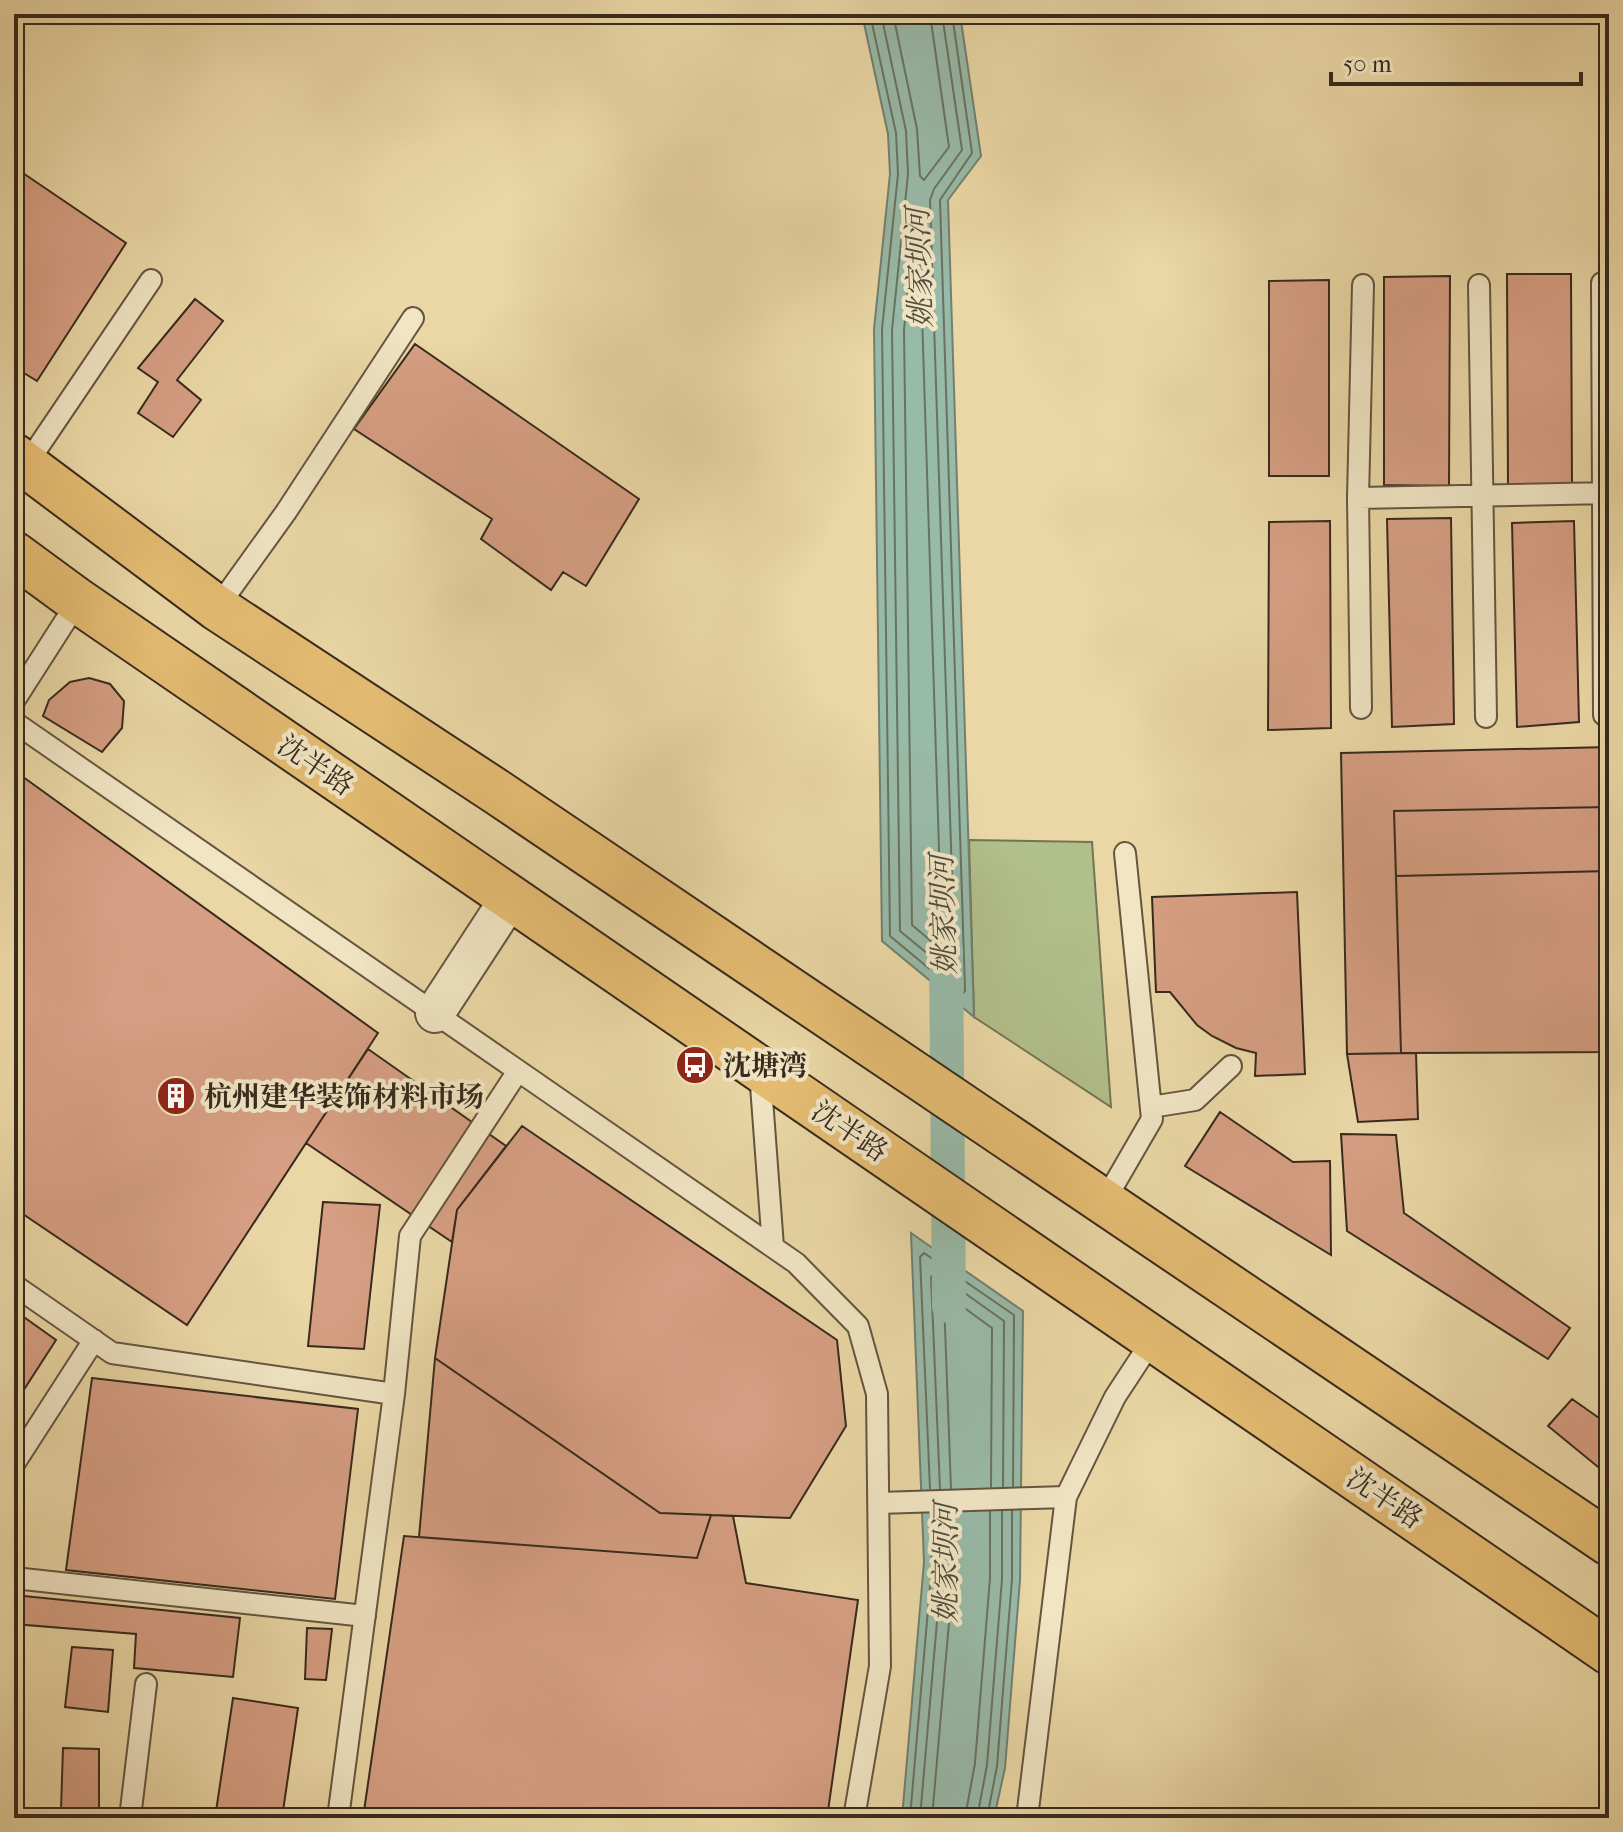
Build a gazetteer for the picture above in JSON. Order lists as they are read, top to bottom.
{
  "streets": {
    "main road": ["沈半路"]
  },
  "water": ["姚家坝河"],
  "places": {
    "bus stop": ["沈塘湾"],
    "building": ["杭州建华装饰材料市场"]
  },
  "scale_bar": "50 m"
}
